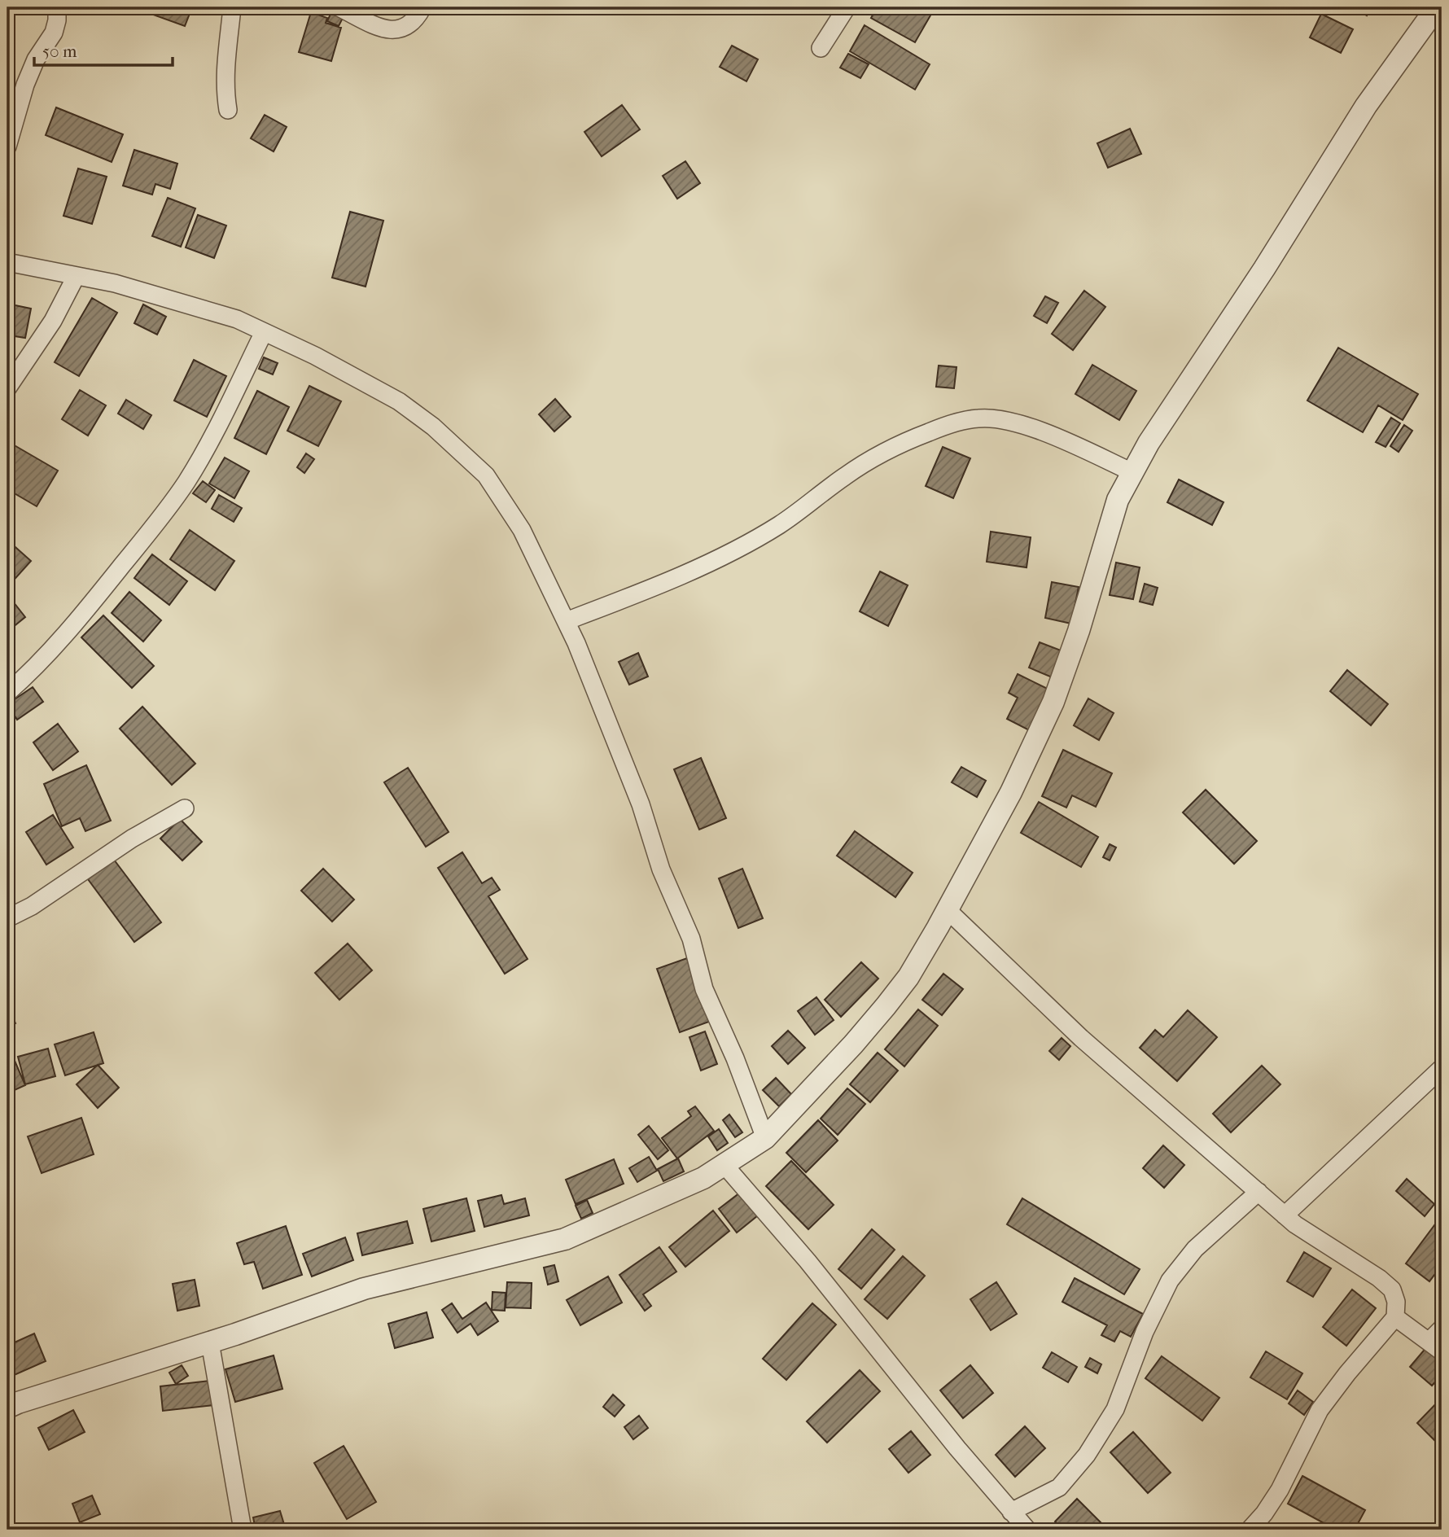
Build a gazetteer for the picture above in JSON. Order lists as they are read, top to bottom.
{
  "scale_bar": "50 m"
}
